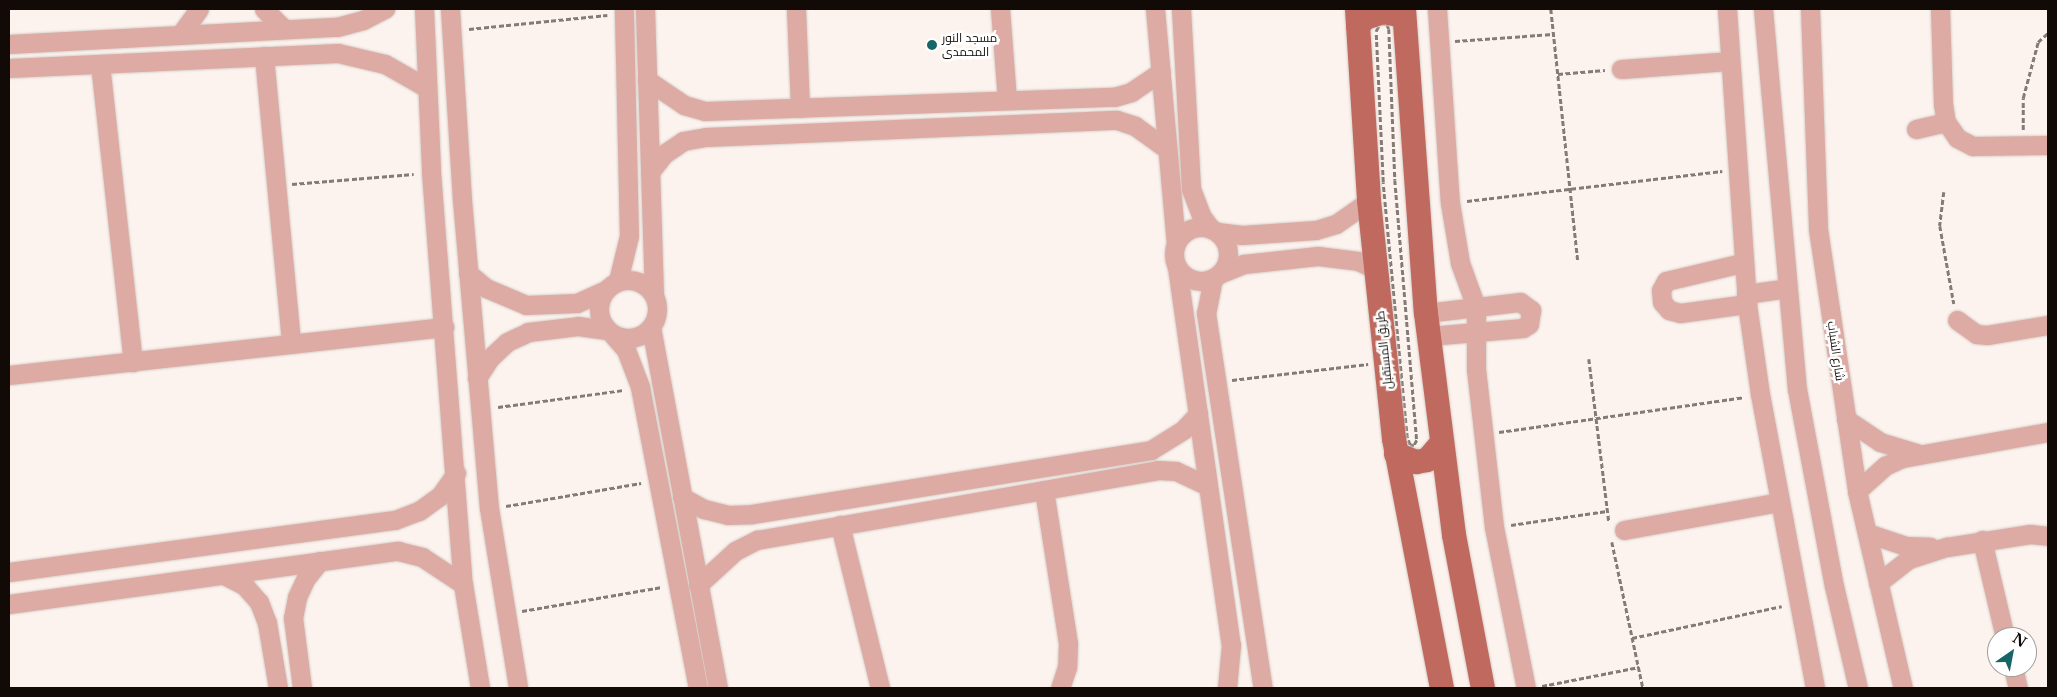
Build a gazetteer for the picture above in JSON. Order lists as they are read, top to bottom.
{
  "streets": {
    "main road": ["طريق المستقبل"],
    "street": ["شارع الشباب"]
  },
  "places": ["مسجد النور المحمدى"],
  "north": "top right"
}
